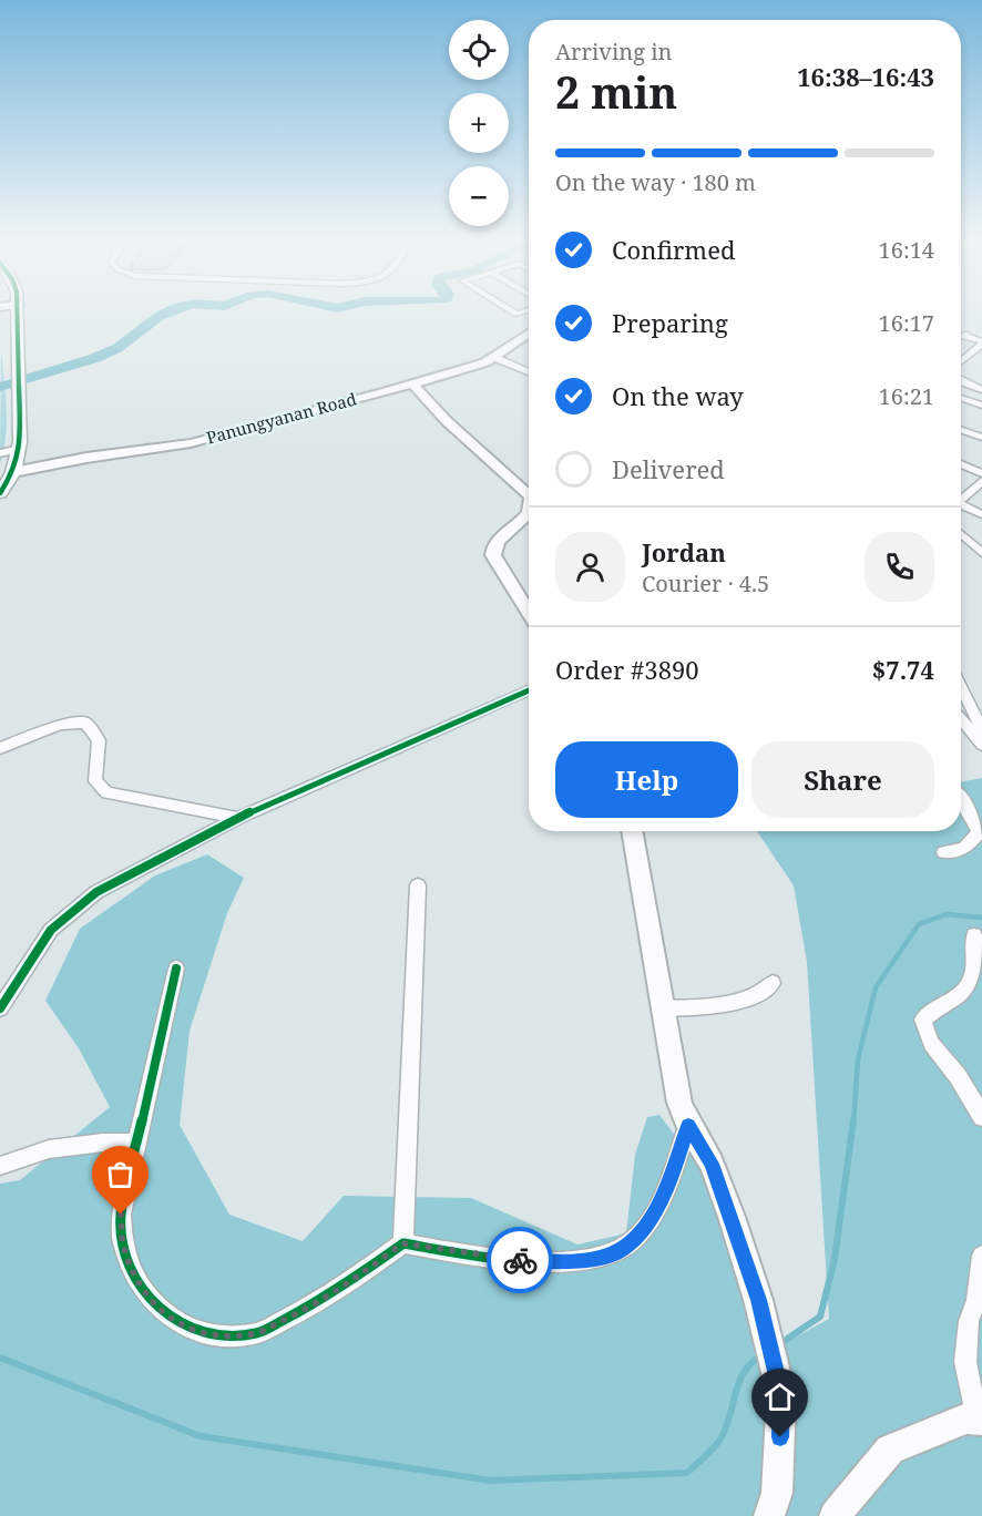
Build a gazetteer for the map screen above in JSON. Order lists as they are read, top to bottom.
{
  "streets": {
    "main road": ["Panungyanan Road"]
  },
  "page": {
    "map_buttons": ["+", "−"],
    "heading": ["2 min", "Arriving in", "16:38–16:43"],
    "panel": [
      "Jordan",
      "Courier · 4.5",
      "Order #3890",
      "$7.74"
    ],
    "bar": "On the way · 180 m",
    "list": [
      ["Confirmed", "16:14"],
      ["Preparing", "16:17"],
      ["On the way", "16:21"],
      "Delivered"
    ],
    "buttons": ["Help", "Share"]
  }
}
